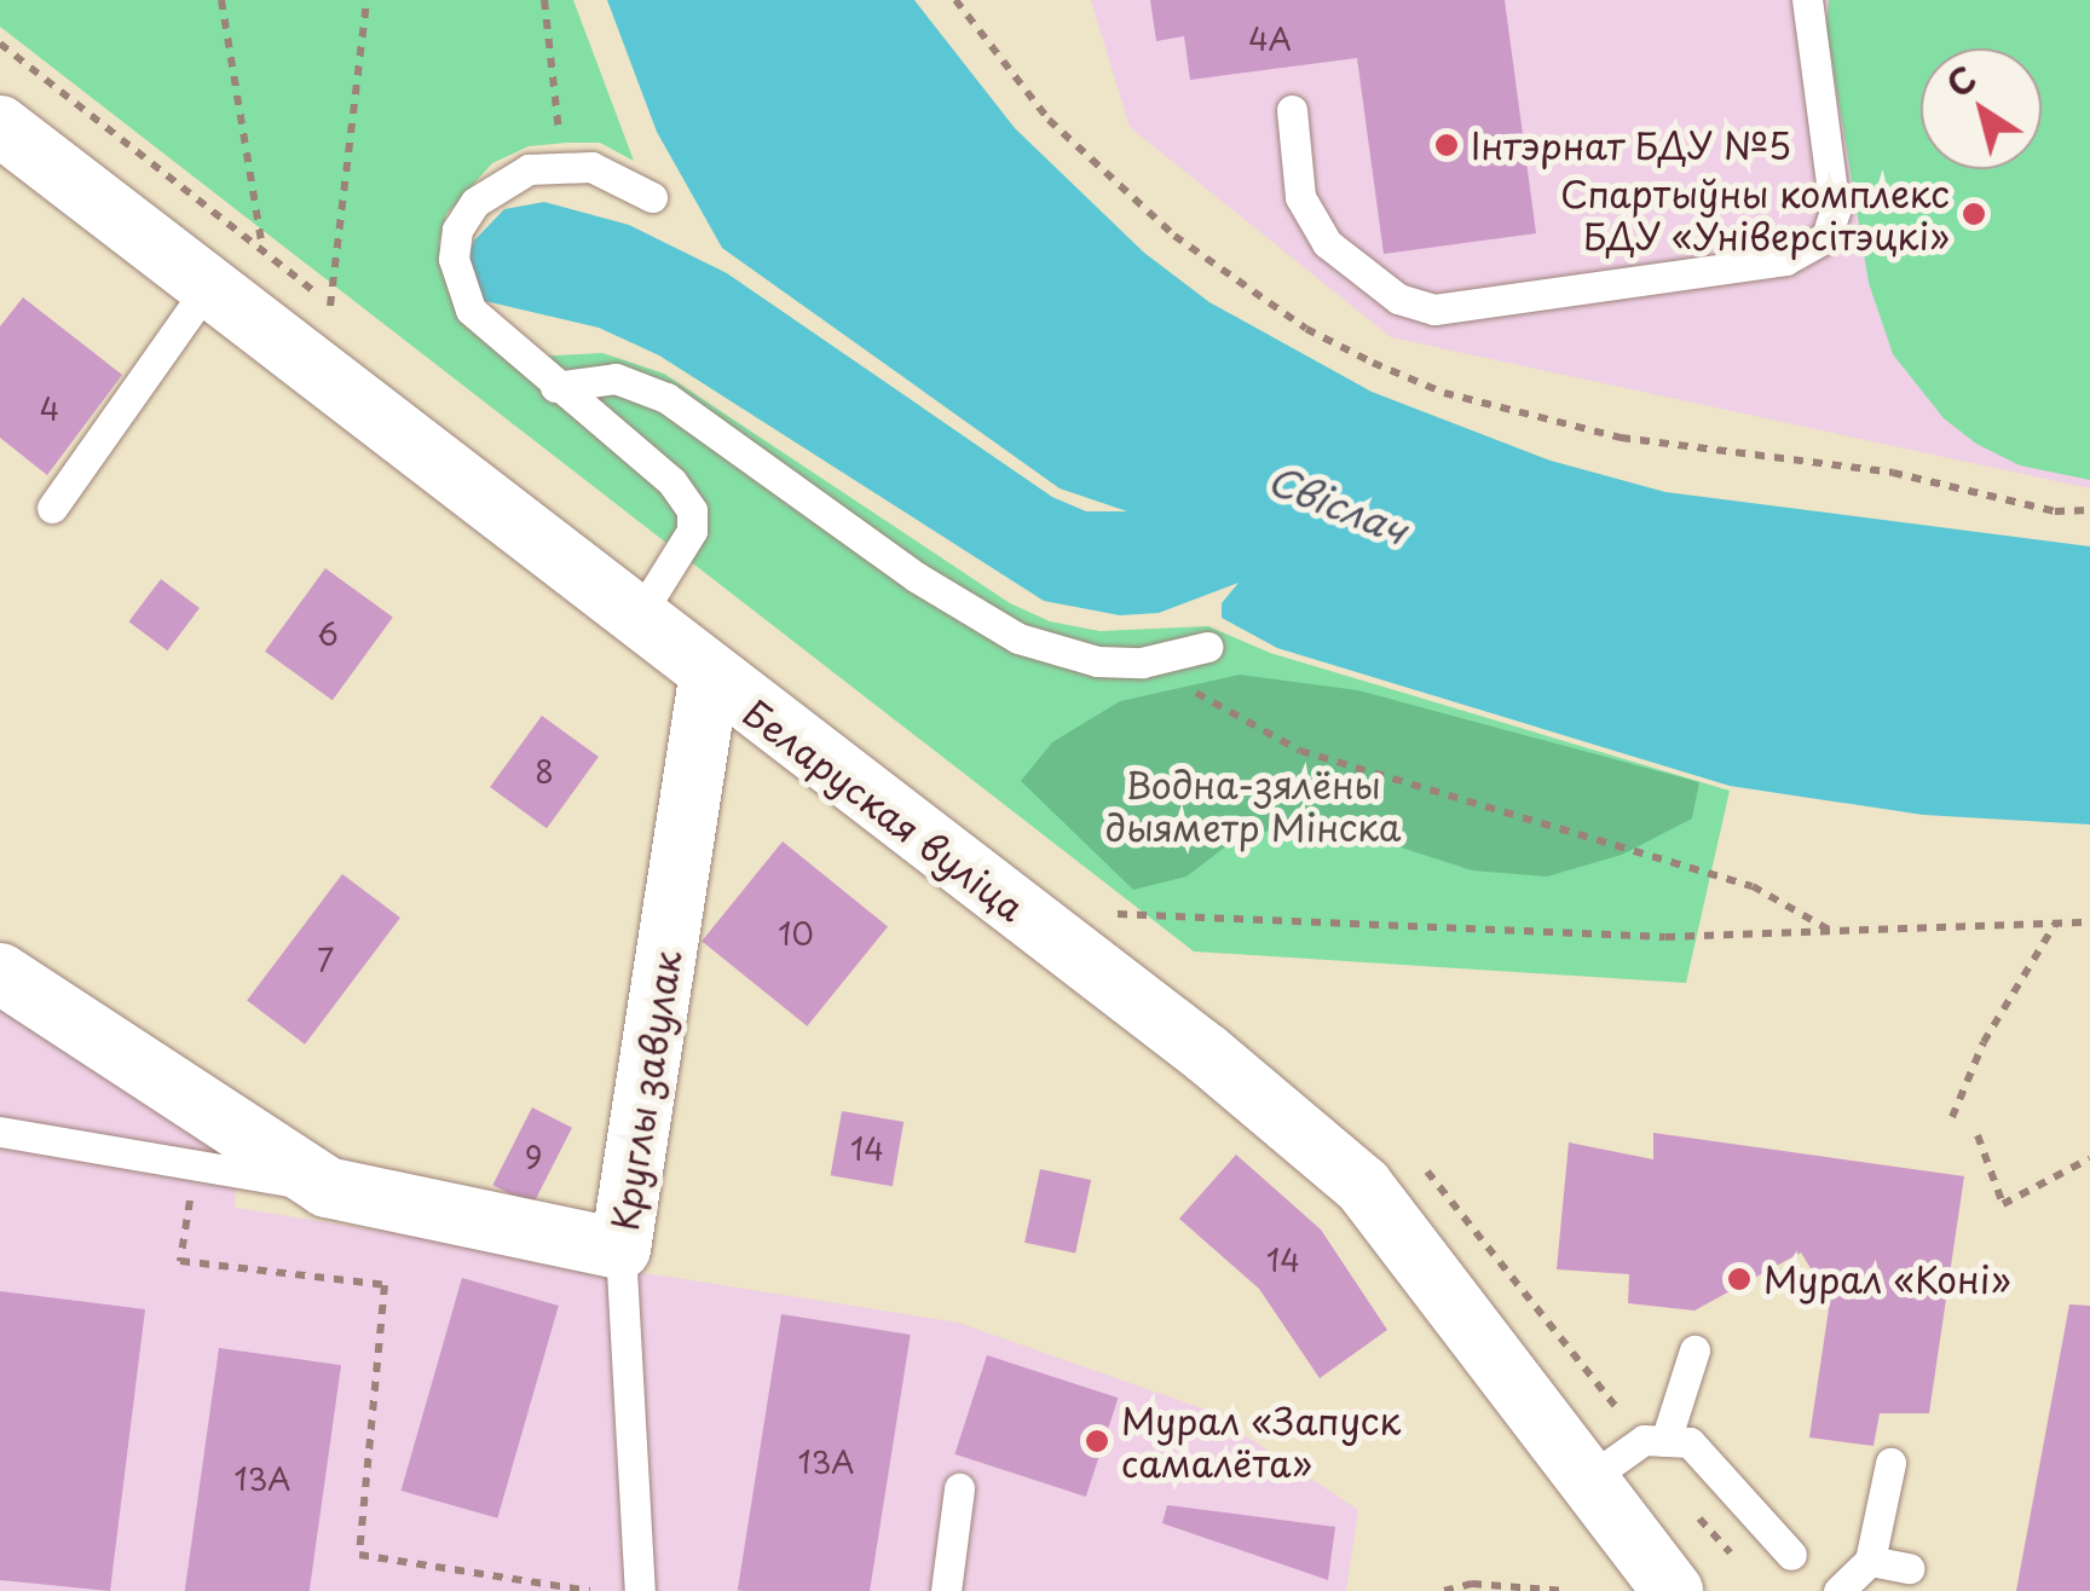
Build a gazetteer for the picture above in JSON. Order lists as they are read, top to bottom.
{
  "streets": {
    "street": ["Беларуская вуліца", "Круглы завулак"]
  },
  "crossings": [
    ["Беларуская вуліца", "Круглы завулак"]
  ],
  "water": ["Свіслач"],
  "parks": ["Водна-зялёны дыяметр Мінска"],
  "places": [
    "Інтэрнат БДУ №5",
    "Спартыўны комплекс БДУ «Універсітэцкі»",
    "Мурал «Коні»",
    "Мурал «Запуск самалёта»"
  ],
  "house_numbers": [
    "4А",
    "4",
    "6",
    "8",
    "10",
    "7",
    "14",
    "9",
    "14",
    "13А",
    "13А"
  ],
  "north": "top left"
}
